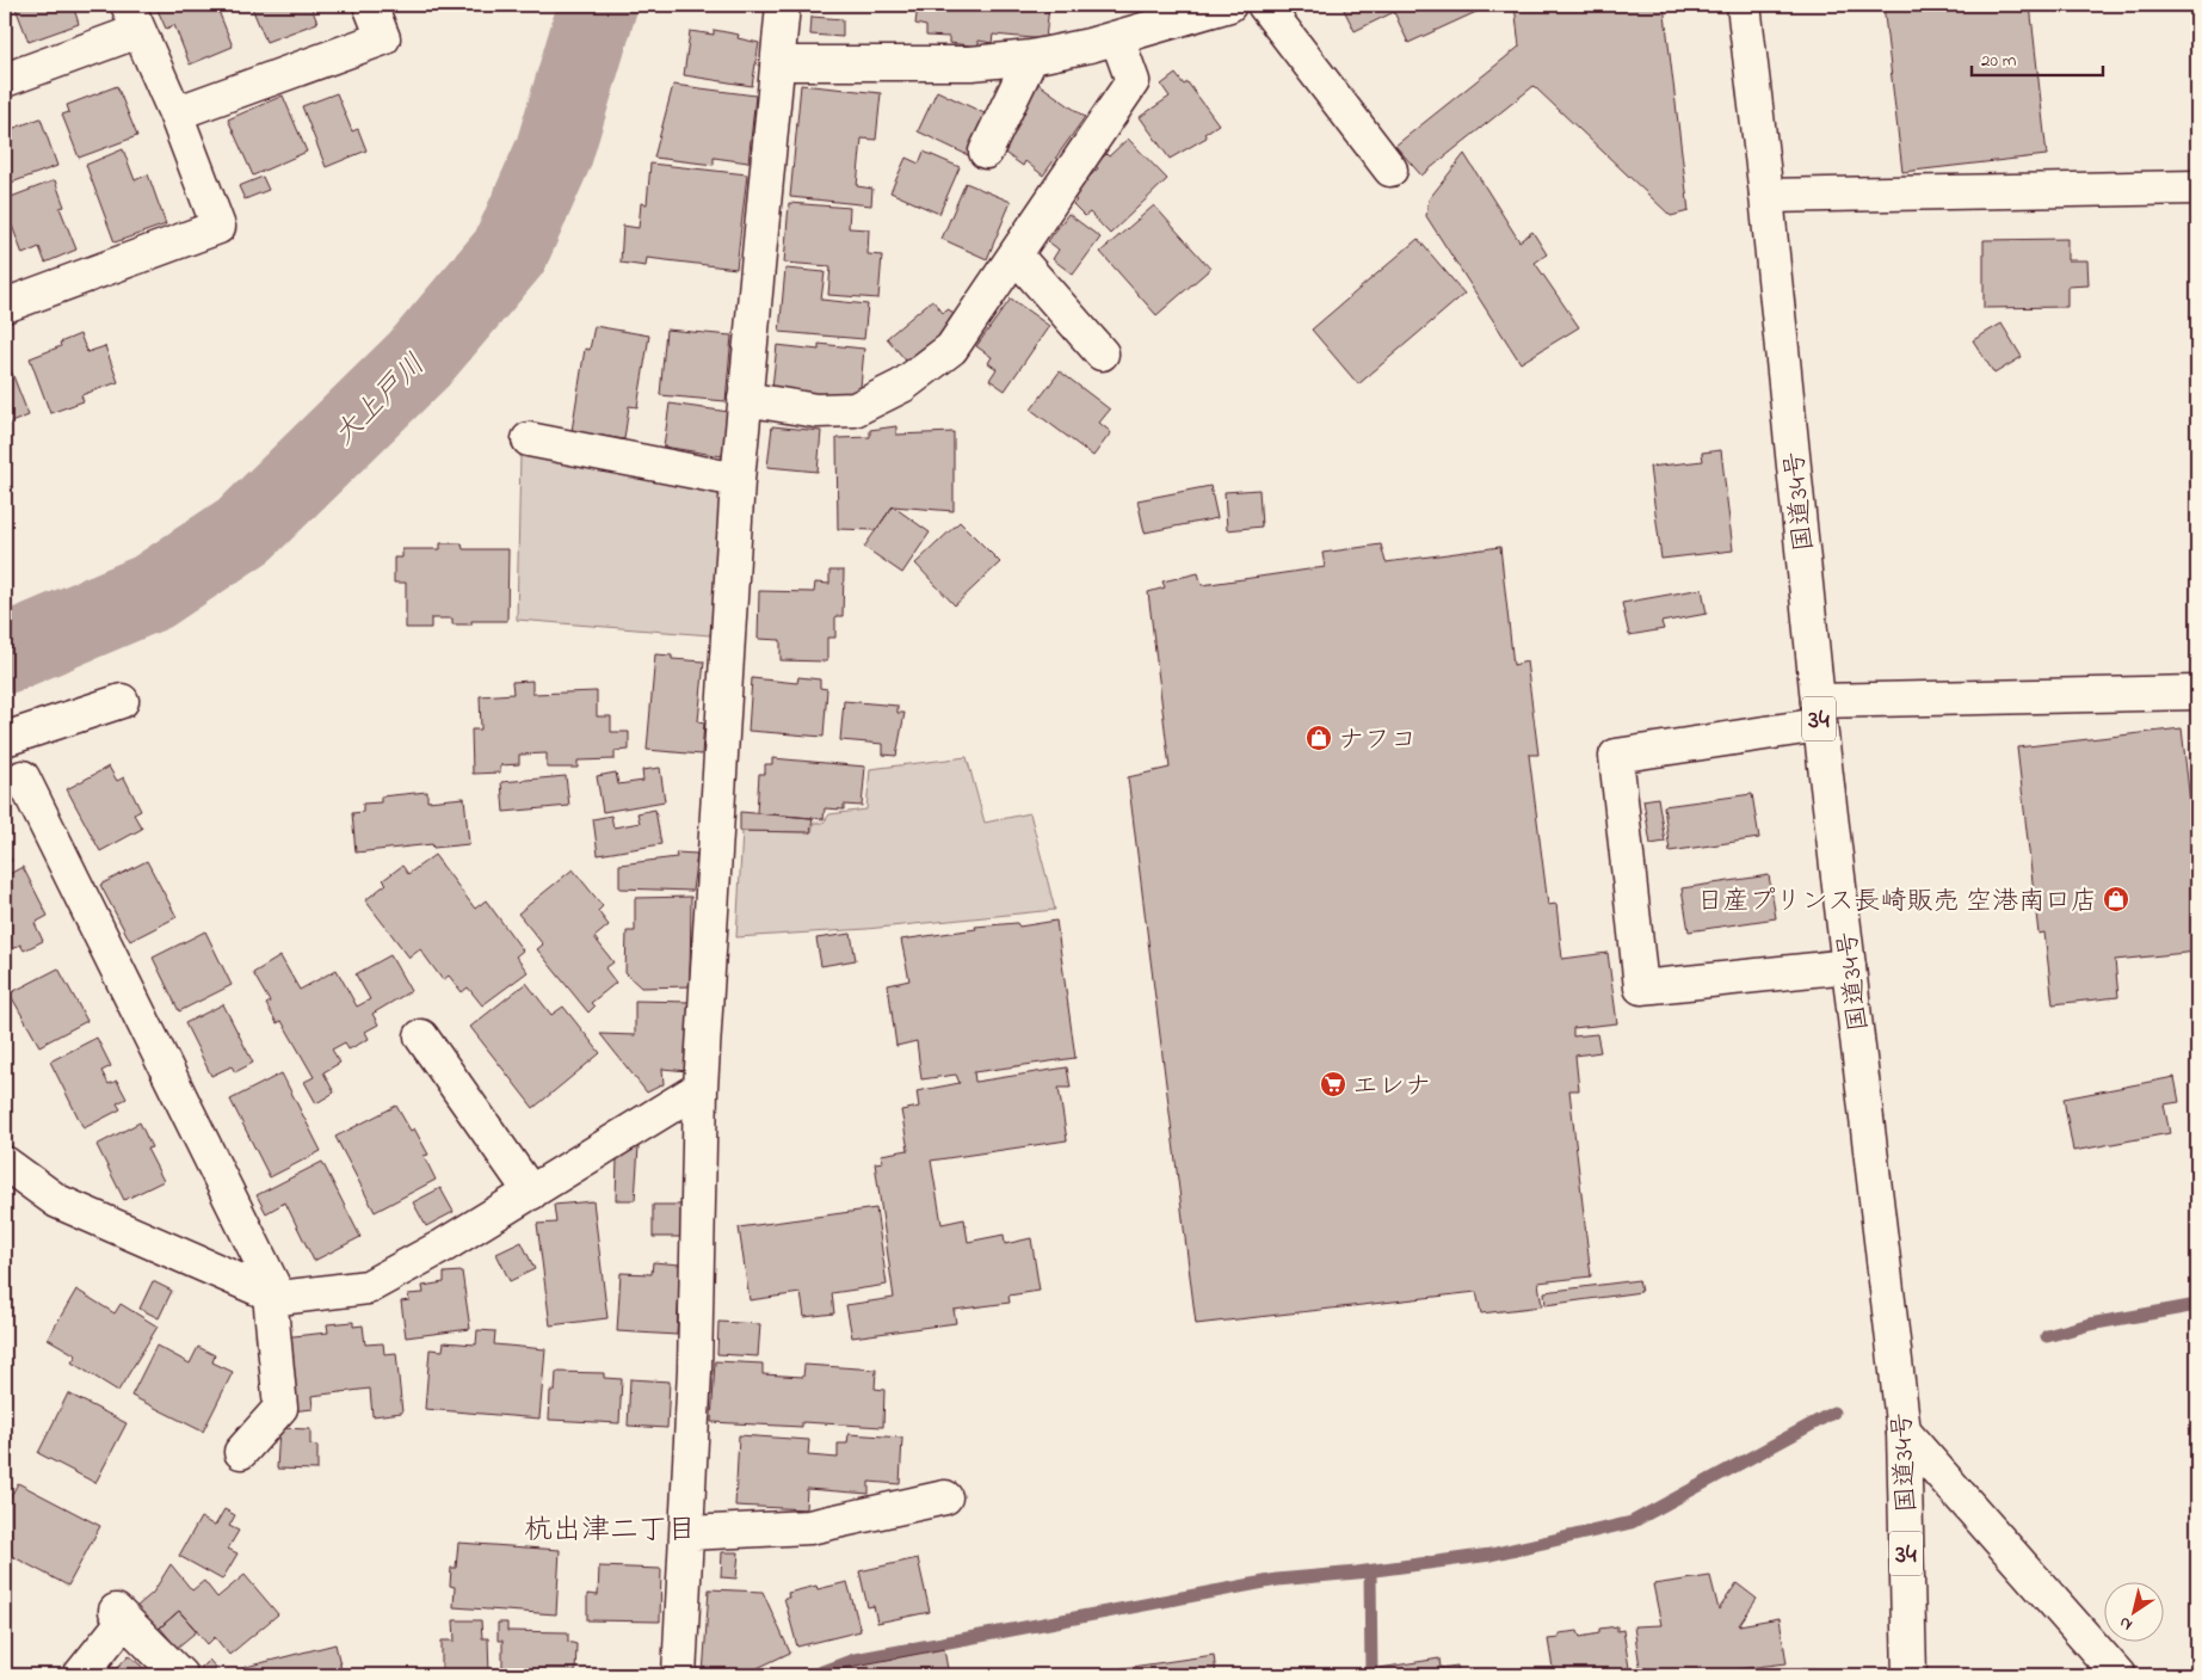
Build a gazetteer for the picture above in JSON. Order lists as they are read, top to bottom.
{
  "streets": {
    "main road": ["国道34号", "34"]
  },
  "districts": ["杭出津二丁目"],
  "water": ["大上戸川"],
  "places": {
    "shop": ["ナフコ", "日産プリンス長崎販売 空港南口店"],
    "supermarket": ["エレナ"]
  },
  "scale_bar": "20 m",
  "north": "bottom left"
}
